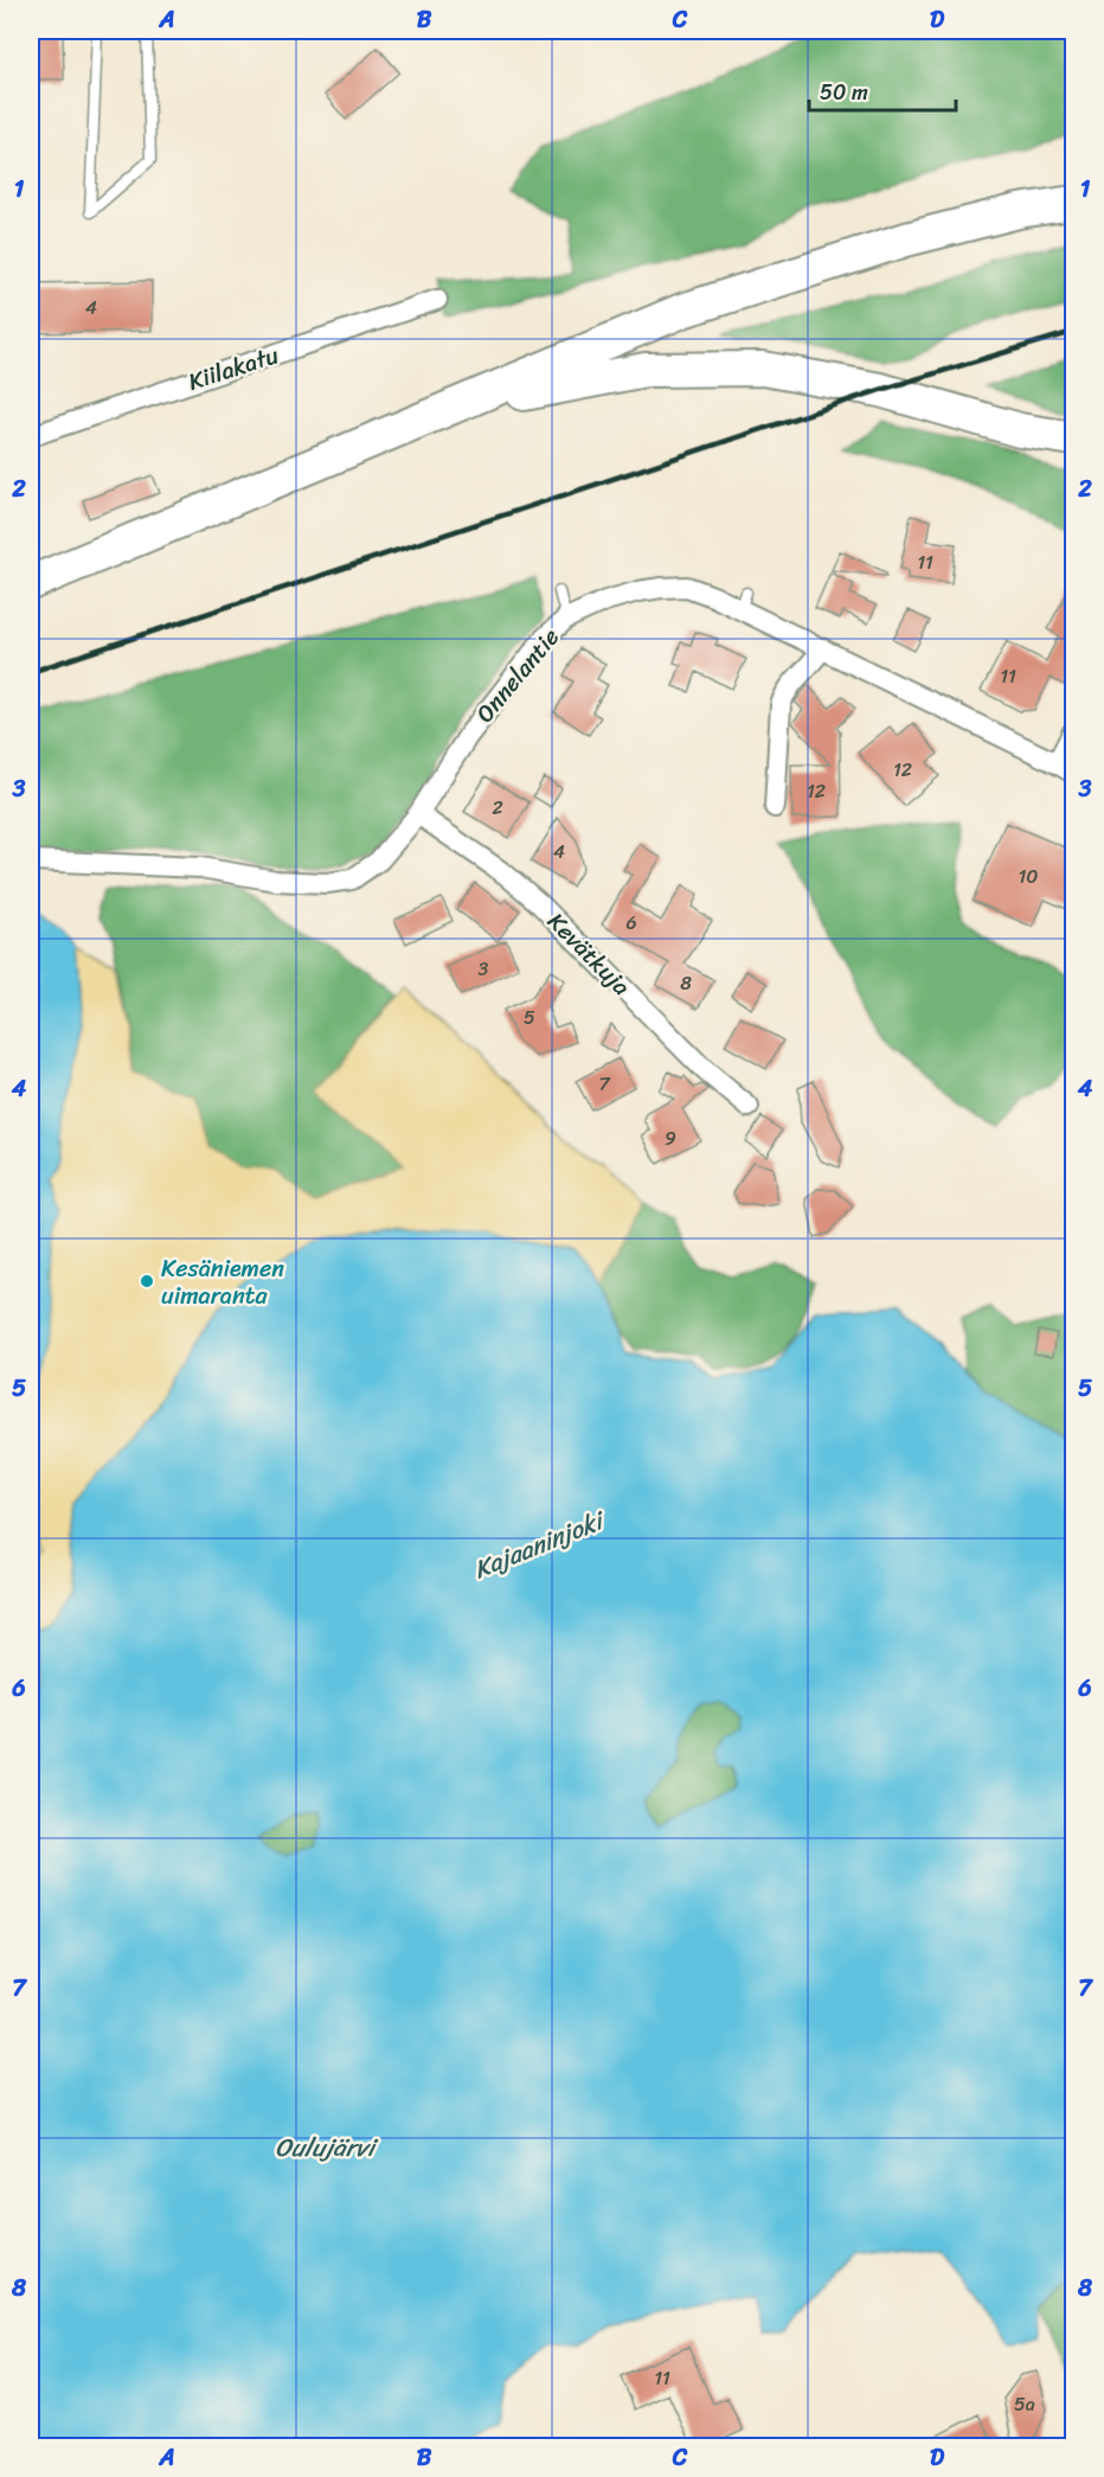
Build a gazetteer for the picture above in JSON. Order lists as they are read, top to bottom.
{
  "streets": {
    "street": ["Kiilakatu", "Onnelantie", "Kevätkuja"]
  },
  "crossings": [
    ["Onnelantie", "Kevätkuja"]
  ],
  "water": ["Kajaaninjoki", "Oulujärvi"],
  "places": ["Kesäniemen uimaranta"],
  "house_numbers": [
    "4",
    "11",
    "11",
    "12",
    "12",
    "2",
    "4",
    "10",
    "6",
    "3",
    "8",
    "5",
    "7",
    "9",
    "11",
    "5a"
  ],
  "scale_bar": "50 m",
  "grid": {
    "columns": [
      "A",
      "B",
      "C",
      "D"
    ],
    "rows": [
      "1",
      "2",
      "3",
      "4",
      "5",
      "6",
      "7",
      "8"
    ]
  }
}
